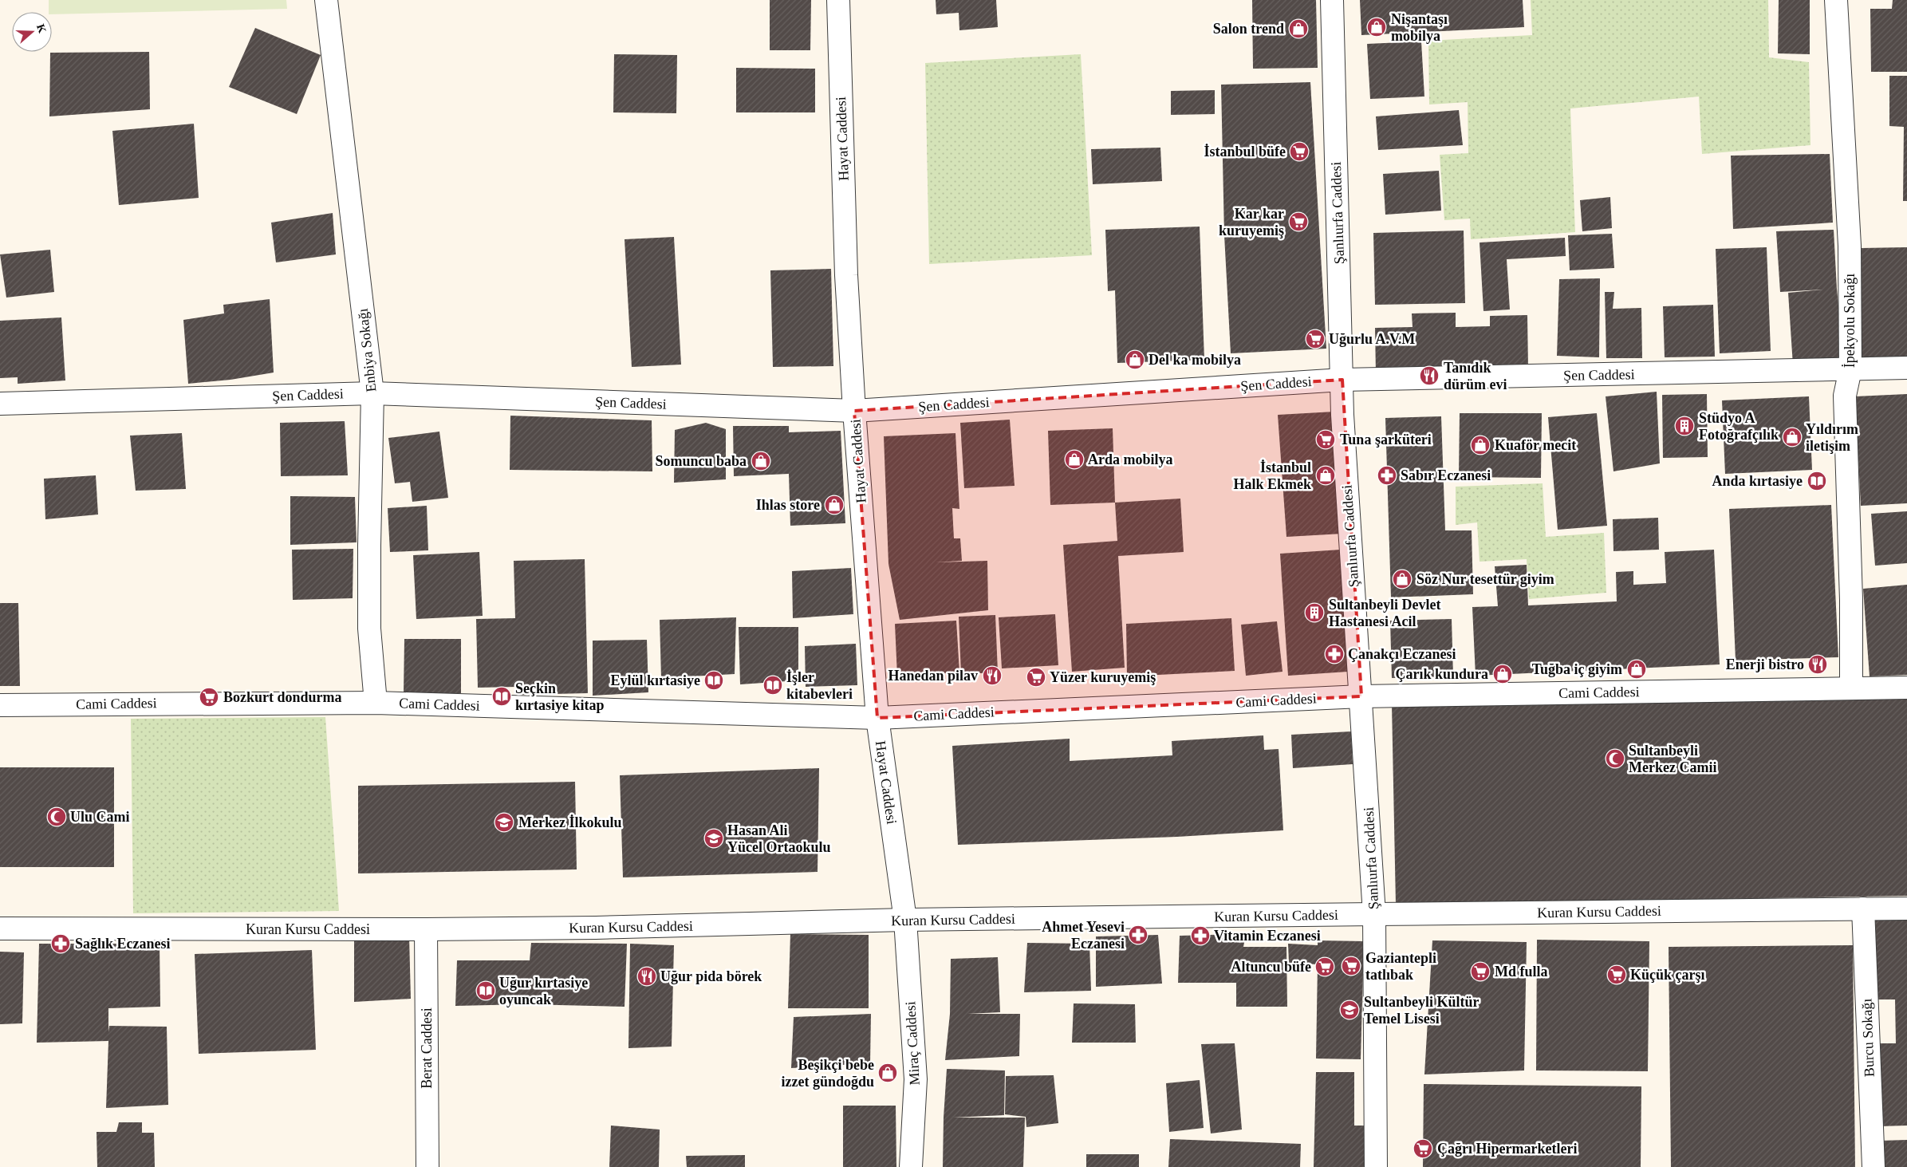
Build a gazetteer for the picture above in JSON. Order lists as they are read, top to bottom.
{
  "streets": {
    "street": [
      "Hayat Caddesi",
      "Şanlıurfa Caddesi",
      "İpekyolu Sokağı",
      "Enbiya Sokağı",
      "Şen Caddesi",
      "Cami Caddesi",
      "Kuran Kursu Caddesi",
      "Burcu Sokağı",
      "Miraç Caddesi",
      "Berat Caddesi"
    ]
  },
  "crossings": [
    ["Hayat Caddesi", "Şen Caddesi"],
    ["Hayat Caddesi", "Cami Caddesi"],
    ["Hayat Caddesi", "Kuran Kursu Caddesi"],
    ["Hayat Caddesi", "Miraç Caddesi"],
    ["Şanlıurfa Caddesi", "Şen Caddesi"],
    ["Şanlıurfa Caddesi", "Cami Caddesi"],
    ["Şanlıurfa Caddesi", "Kuran Kursu Caddesi"],
    ["İpekyolu Sokağı", "Şen Caddesi"],
    ["İpekyolu Sokağı", "Cami Caddesi"],
    ["Enbiya Sokağı", "Şen Caddesi"],
    ["Enbiya Sokağı", "Cami Caddesi"],
    ["Kuran Kursu Caddesi", "Burcu Sokağı"],
    ["Kuran Kursu Caddesi", "Miraç Caddesi"],
    ["Kuran Kursu Caddesi", "Berat Caddesi"]
  ],
  "places": {
    "shop": [
      "Nişantaşı mobilya",
      "Salon trend",
      "Del ka mobilya",
      "Yıldırım iletişim",
      "Kuaför mecit",
      "Arda mobilya",
      "Somuncu baba",
      "İstanbul Halk Ekmek",
      "Ihlas store",
      "Söz Nur tesettür giyim",
      "Tuğba iç giyim",
      "Çarık kundura",
      "Beşikçi bebe izzet gündoğdu"
    ],
    "supermarket": [
      "İstanbul büfe",
      "Kar kar kuruyemiş",
      "Uğurlu A.V.M",
      "Tuna şarküteri",
      "Yüzer kuruyemiş",
      "Bozkurt dondurma",
      "Gaziantepli tatlıbak",
      "Altuncu büfe",
      "Md fulla",
      "Küçük çarşı",
      "Çağrı Hipermarketleri"
    ],
    "restaurant": [
      "Tanıdık dürüm evi",
      "Enerji bistro",
      "Hanedan pilav",
      "Uğur pida börek"
    ],
    "building": ["Stüdyo A Fotoğrafçılık", "Sultanbeyli Devlet Hastanesi Acil"],
    "pharmacy": [
      "Sabır Eczanesi",
      "Çanakçı Eczanesi",
      "Ahmet Yesevi Eczanesi",
      "Vitamin Eczanesi",
      "Sağlık Eczanesi"
    ],
    "library": [
      "Anda kırtasiye",
      "Eylül kırtasiye",
      "İşler kitabevleri",
      "Seçkin kırtasiye kitap",
      "Uğur kırtasiye oyuncak"
    ],
    "mosque": ["Sultanbeyli Merkez Camii", "Ulu Cami"],
    "school or university": ["Merkez İlkokulu", "Hasan Ali Yücel Ortaokulu", "Sultanbeyli Kültür Temel Lisesi"]
  },
  "north": "right"
}
